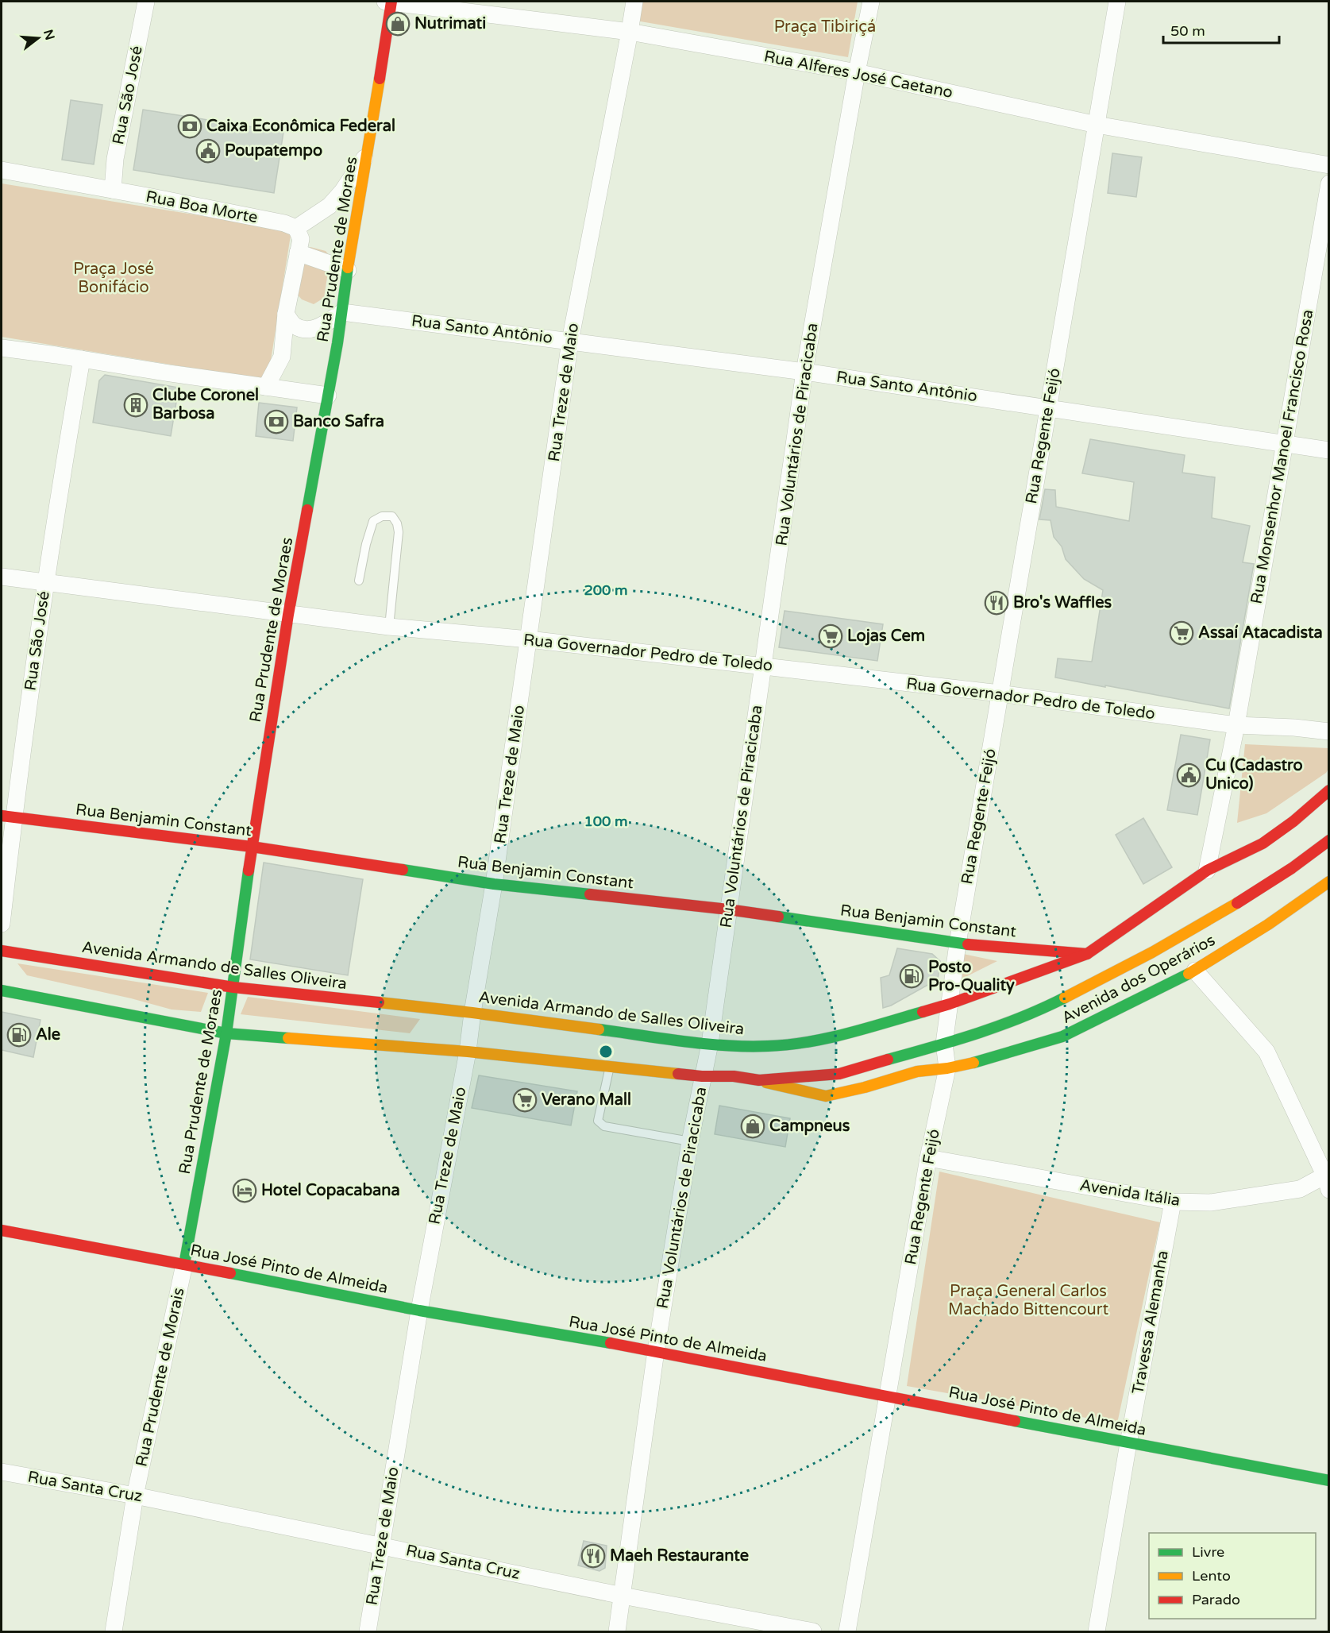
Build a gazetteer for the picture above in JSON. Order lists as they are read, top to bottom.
{
  "streets": {
    "street": [
      "Rua Alferes José Caetano",
      "Rua São José",
      "Rua Boa Morte",
      "Rua Prudente de Moraes",
      "Rua Santo Antônio",
      "Rua Treze de Maio",
      "Rua Voluntários de Piracicaba",
      "Rua Regente Feijó",
      "Rua Monsenhor Manoel Francisco Rosa",
      "Rua Governador Pedro de Toledo",
      "Rua Benjamin Constant",
      "Avenida Armando de Salles Oliveira",
      "Avenida dos Operários",
      "Avenida Itália",
      "Rua José Pinto de Almeida",
      "Travessa Alemanha",
      "Rua Prudente de Morais",
      "Rua Santa Cruz"
    ]
  },
  "crossings": [
    ["Rua Alferes José Caetano", "Rua Prudente de Moraes"],
    ["Rua Alferes José Caetano", "Rua Treze de Maio"],
    ["Rua Alferes José Caetano", "Rua Voluntários de Piracicaba"],
    ["Rua Alferes José Caetano", "Rua Regente Feijó"],
    ["Rua São José", "Rua Boa Morte"],
    ["Rua São José", "Rua Governador Pedro de Toledo"],
    ["Rua São José", "Rua Benjamin Constant"],
    ["Rua Prudente de Moraes", "Rua Santo Antônio"],
    ["Rua Prudente de Moraes", "Rua Governador Pedro de Toledo"],
    ["Rua Prudente de Moraes", "Rua Benjamin Constant"],
    ["Rua Prudente de Moraes", "Avenida Armando de Salles Oliveira"],
    ["Rua Prudente de Moraes", "Rua José Pinto de Almeida"],
    ["Rua Prudente de Moraes", "Rua Prudente de Morais"],
    ["Rua Santo Antônio", "Rua Treze de Maio"],
    ["Rua Santo Antônio", "Rua Voluntários de Piracicaba"],
    ["Rua Santo Antônio", "Rua Regente Feijó"],
    ["Rua Santo Antônio", "Rua Monsenhor Manoel Francisco Rosa"],
    ["Rua Treze de Maio", "Rua Governador Pedro de Toledo"],
    ["Rua Treze de Maio", "Rua Benjamin Constant"],
    ["Rua Treze de Maio", "Avenida Armando de Salles Oliveira"],
    ["Rua Treze de Maio", "Rua José Pinto de Almeida"],
    ["Rua Treze de Maio", "Rua Santa Cruz"],
    ["Rua Voluntários de Piracicaba", "Rua Governador Pedro de Toledo"],
    ["Rua Voluntários de Piracicaba", "Rua Benjamin Constant"],
    ["Rua Voluntários de Piracicaba", "Avenida Armando de Salles Oliveira"],
    ["Rua Voluntários de Piracicaba", "Rua José Pinto de Almeida"],
    ["Rua Voluntários de Piracicaba", "Rua Santa Cruz"],
    ["Rua Regente Feijó", "Rua Governador Pedro de Toledo"],
    ["Rua Regente Feijó", "Rua Benjamin Constant"],
    ["Rua Regente Feijó", "Avenida Armando de Salles Oliveira"],
    ["Rua Regente Feijó", "Avenida dos Operários"],
    ["Rua Regente Feijó", "Avenida Itália"],
    ["Rua Regente Feijó", "Rua José Pinto de Almeida"],
    ["Rua Monsenhor Manoel Francisco Rosa", "Rua Governador Pedro de Toledo"],
    ["Rua Monsenhor Manoel Francisco Rosa", "Avenida Armando de Salles Oliveira"],
    ["Rua Benjamin Constant", "Avenida Armando de Salles Oliveira"],
    ["Avenida Itália", "Travessa Alemanha"],
    ["Rua José Pinto de Almeida", "Travessa Alemanha"],
    ["Rua José Pinto de Almeida", "Rua Prudente de Morais"],
    ["Rua Prudente de Morais", "Rua Santa Cruz"]
  ],
  "parks": ["Praça Tibiriçá", "Praça José Bonifácio", "Praça General Carlos Machado Bittencourt"],
  "places": {
    "shop": ["Nutrimati", "Campneus"],
    "bank": ["Caixa Econômica Federal", "Banco Safra"],
    "public building": ["Poupatempo", "Cu (Cadastro Unico)"],
    "building": ["Clube Coronel Barbosa"],
    "restaurant": ["Bro's Waffles", "Maeh Restaurante"],
    "supermarket": ["Assaí Atacadista", "Lojas Cem", "Verano Mall"],
    "fuel station": ["Posto Pro-Quality", "Ale"],
    "hotel": ["Hotel Copacabana"]
  },
  "legend": ["Livre", "Lento", "Parado"],
  "scale_bar": "50 m",
  "north": "right",
  "rings": ["200 m", "100 m"]
}
